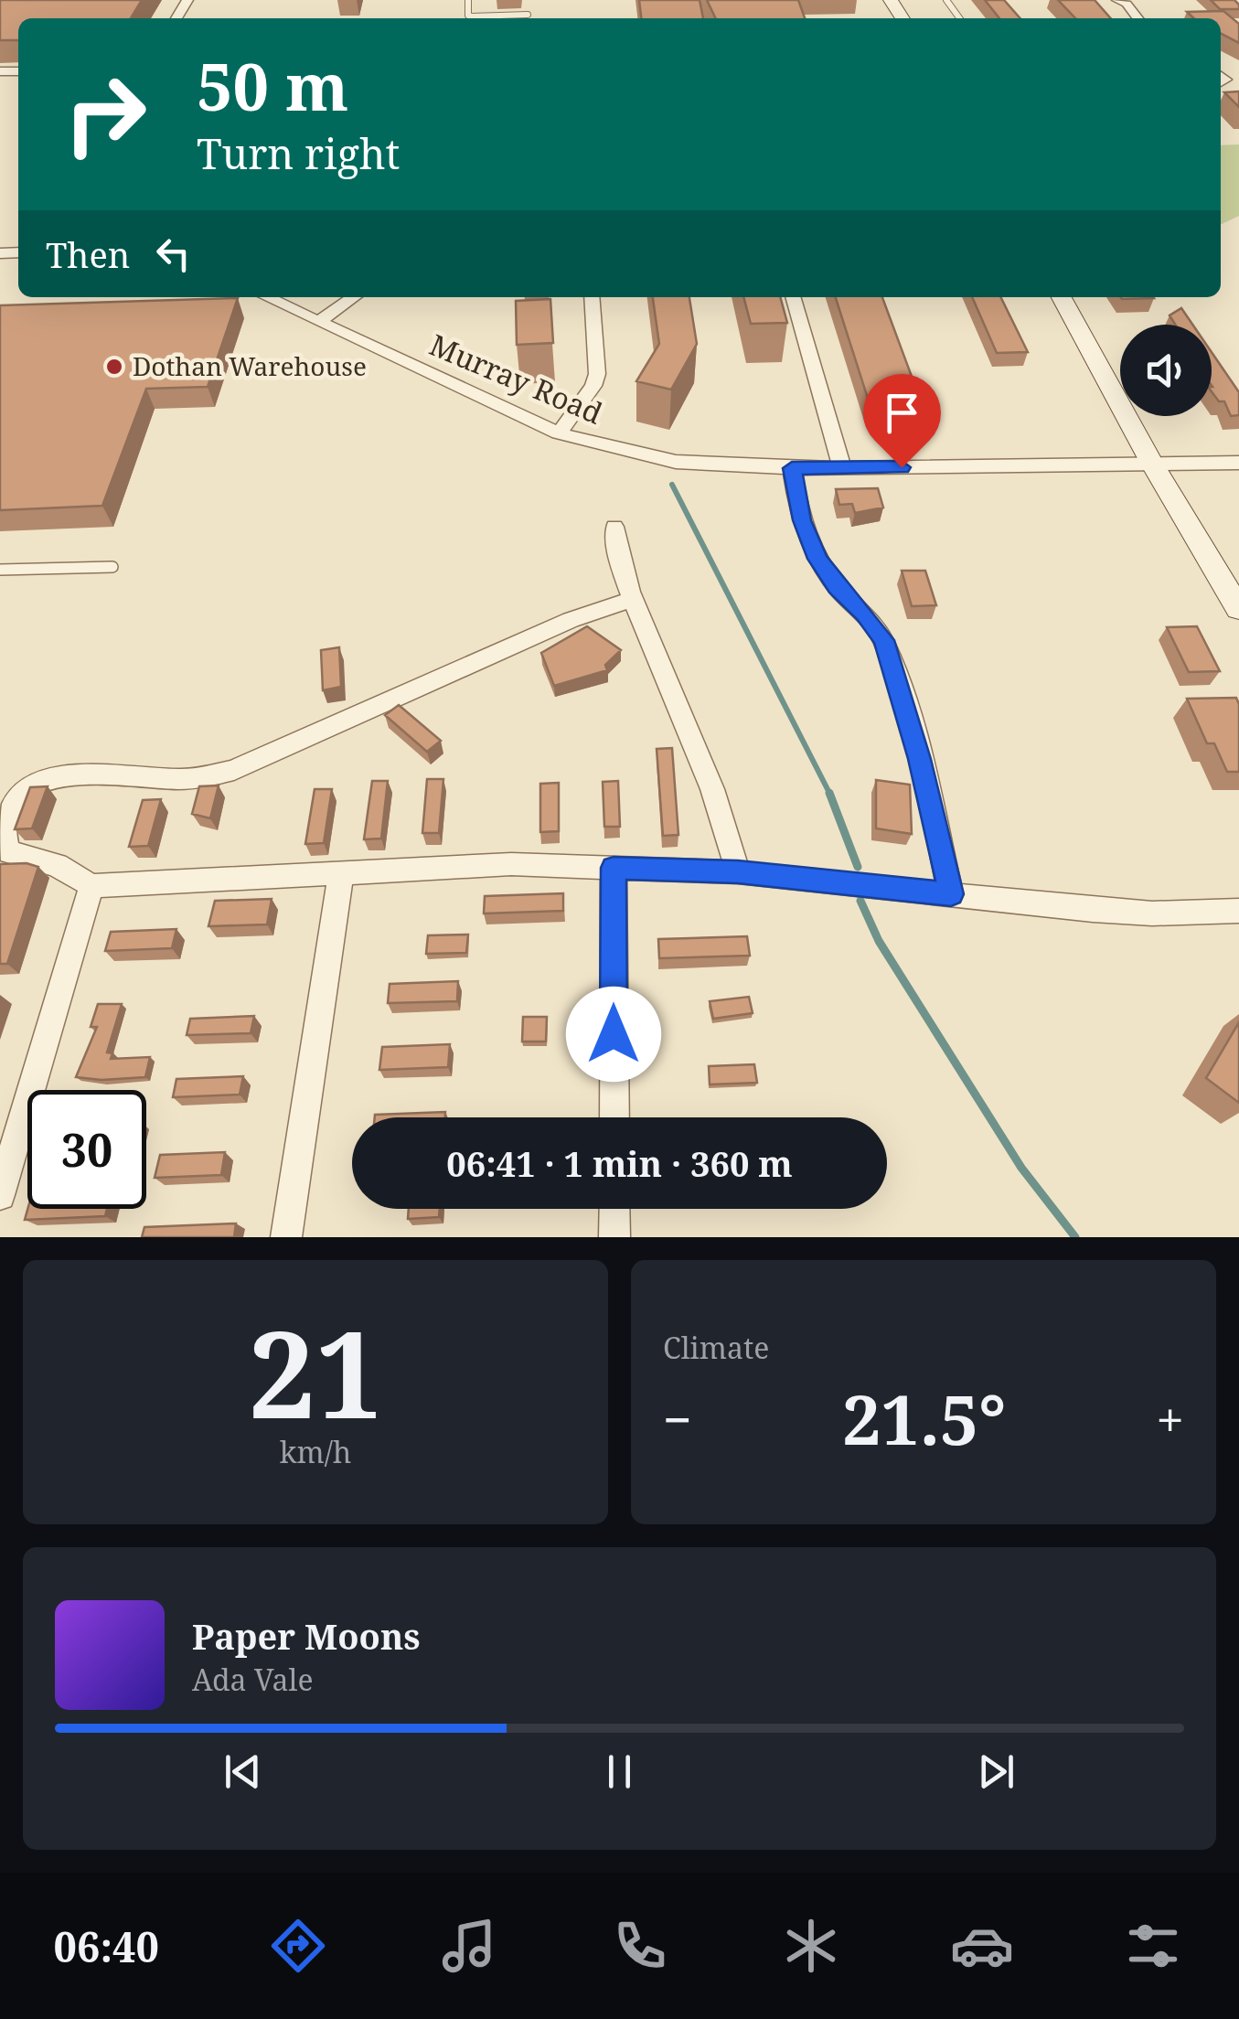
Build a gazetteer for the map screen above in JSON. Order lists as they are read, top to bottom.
{
  "streets": {
    "street": ["Murray Road"]
  },
  "places": ["Dothan Warehouse"],
  "page": {
    "turn": ["50 m", "Turn right"],
    "then": "Then",
    "limit": "30",
    "trip": "06:41 · 1 min · 360 m",
    "tile": [
      ["21", "km/h"],
      "Climate"
    ],
    "heat": ["−", "21.5°", "+"],
    "song": ["Paper Moons", "Ada Vale"],
    "tabs": "06:40"
  }
}
